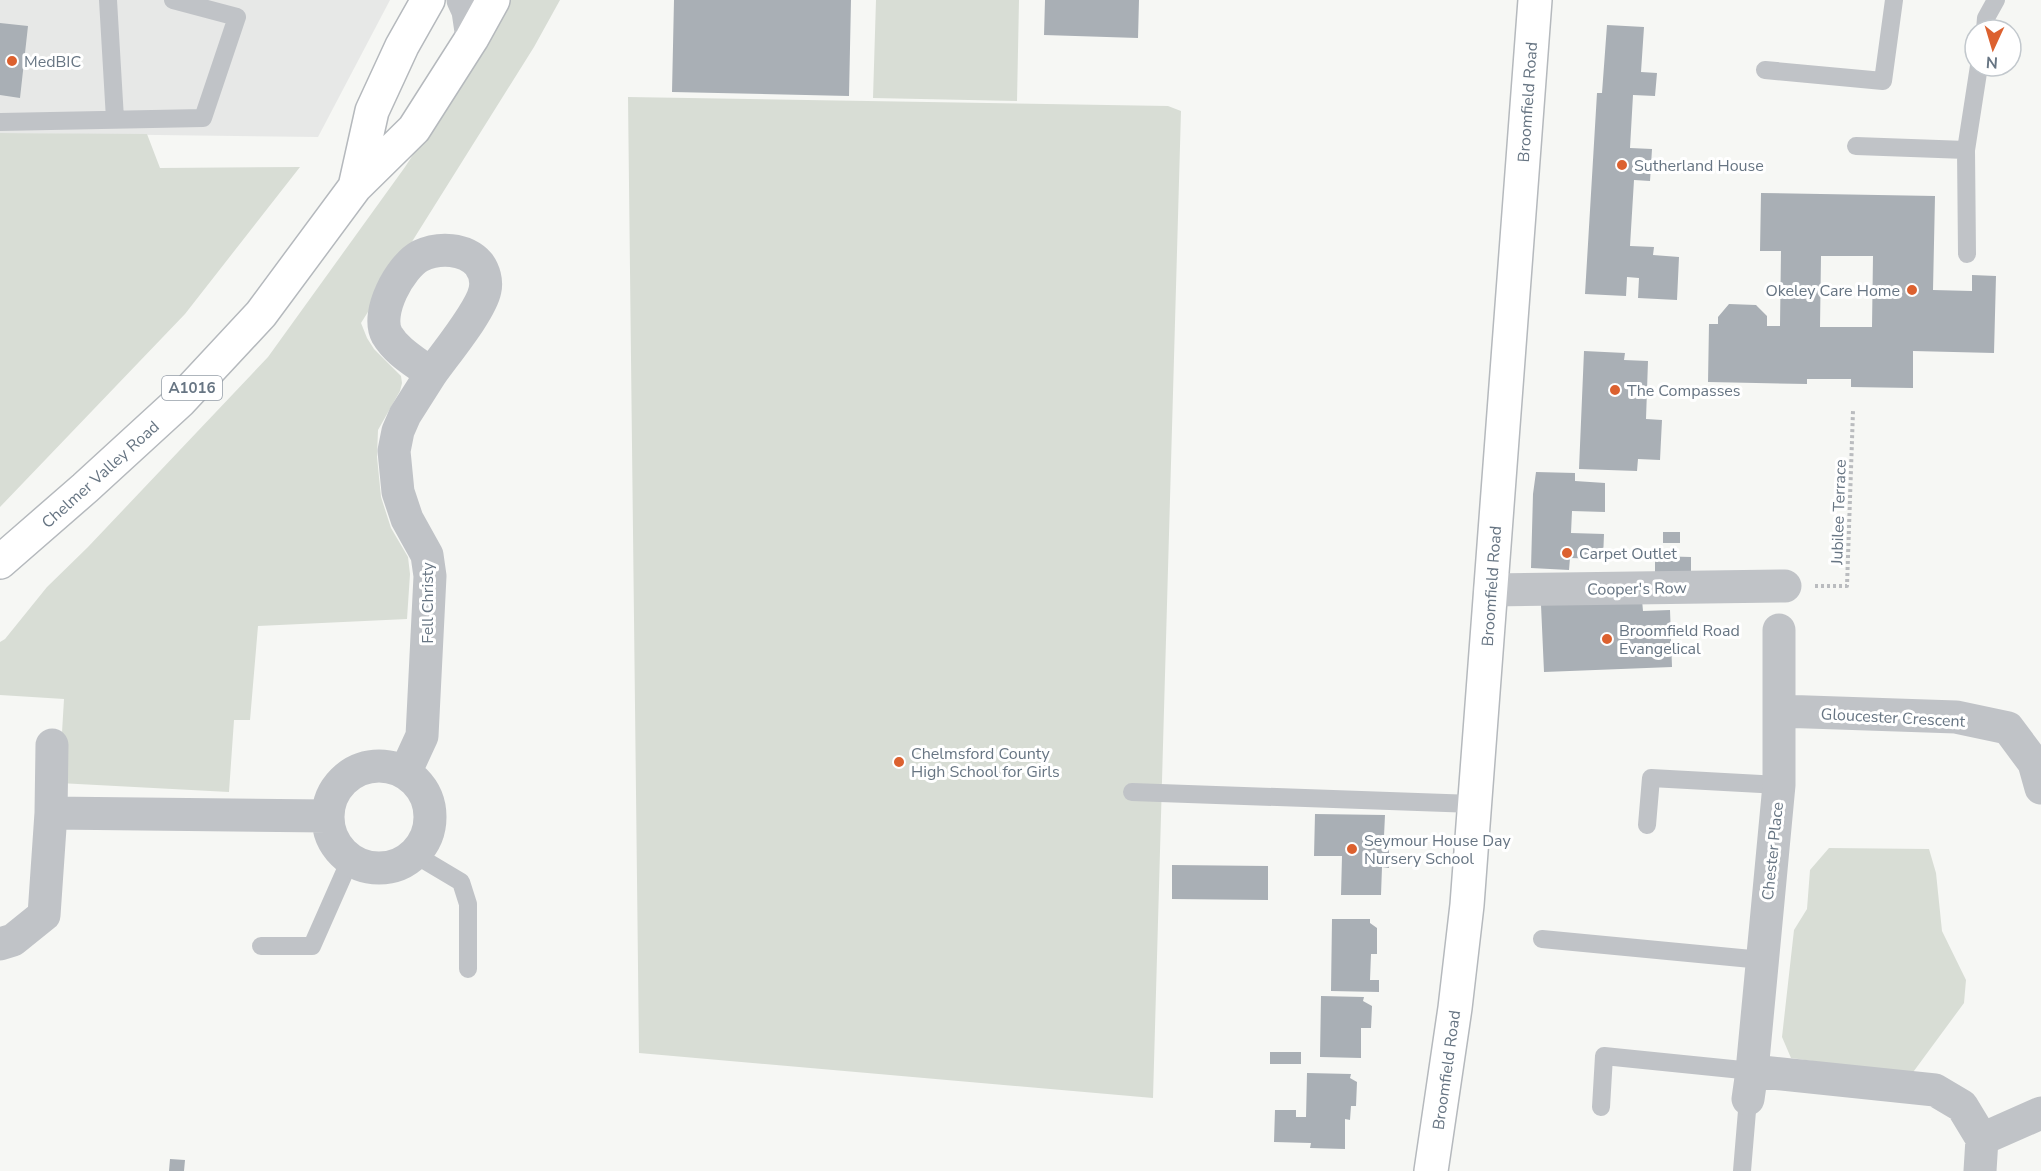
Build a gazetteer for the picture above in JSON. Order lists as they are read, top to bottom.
{
  "streets": {
    "main road": ["Broomfield Road", "A1016", "Chelmer Valley Road"],
    "street": [
      "Cooper's Row",
      "Fell Christy",
      "Gloucester Crescent",
      "Chester Place"
    ],
    "path": ["Jubilee Terrace"]
  },
  "crossings": [
    ["Broomfield Road", "Cooper's Row"],
    ["Jubilee Terrace", "Cooper's Row"],
    ["Gloucester Crescent", "Chester Place"]
  ],
  "places": [
    "MedBIC",
    "Sutherland House",
    "Okeley Care Home",
    "The Compasses",
    "Carpet Outlet",
    "Broomfield Road Evangelical",
    "Chelmsford County High School for Girls",
    "Seymour House Day Nursery School"
  ],
  "north": "bottom"
}
